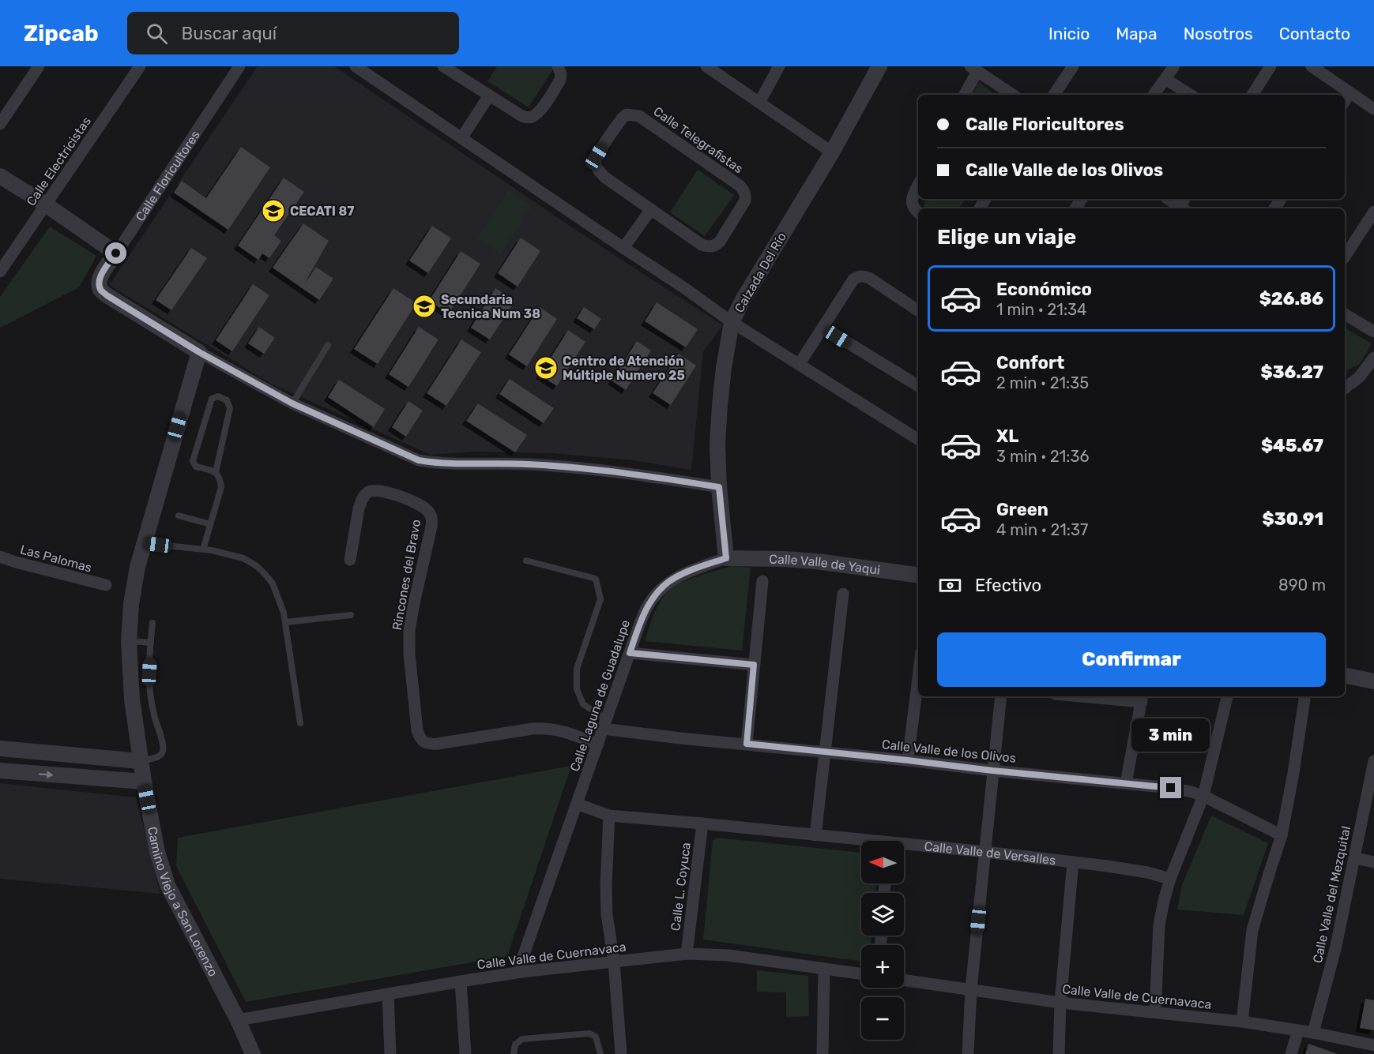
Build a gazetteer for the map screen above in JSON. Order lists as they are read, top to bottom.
{
  "streets": {
    "street": [
      "Calle Telegrafistas",
      "Calle Electricistas",
      "Calle Floricultores",
      "Calzada Del Río",
      "Las Palomas",
      "Calle Valle de Yaqui",
      "Rincones del Bravo",
      "Calle Laguna de Guadalupe",
      "Calle Valle de los Olivos",
      "Calle Valle de Versalles",
      "Calle L. Coyuca",
      "Calle Valle del Mezquital",
      "Camino Viejo a San Lorenzo",
      "Calle Valle de Cuernavaca"
    ]
  },
  "crossings": [
    ["Calle Floricultores", "Camino Viejo a San Lorenzo"],
    ["Calzada Del Río", "Calle Valle de Yaqui"],
    ["Calzada Del Río", "Calle Laguna de Guadalupe"],
    ["Calle Valle de Yaqui", "Calle Laguna de Guadalupe"],
    ["Rincones del Bravo", "Calle Laguna de Guadalupe"],
    ["Calle Laguna de Guadalupe", "Calle Valle de los Olivos"],
    ["Calle Laguna de Guadalupe", "Calle Valle de Cuernavaca"],
    ["Calle Valle de Versalles", "Calle L. Coyuca"],
    ["Calle L. Coyuca", "Calle Valle de Cuernavaca"],
    ["Calle Valle del Mezquital", "Calle Valle de Cuernavaca"],
    ["Camino Viejo a San Lorenzo", "Calle Valle de Cuernavaca"]
  ],
  "places": {
    "school or university": ["CECATI 87", "Secundaria Tecnica Num 38", "Centro de Atención Múltiple Numero 25"]
  },
  "north": "left",
  "page": {
    "header": "Zipcab",
    "search": "Buscar aquí",
    "nav": [
      "Inicio",
      "Mapa",
      "Nosotros",
      "Contacto"
    ],
    "banner": ["Calle Floricultores", "Calle Valle de los Olivos"],
    "heading": "Elige un viaje",
    "list": [
      {
        "name": "Económico",
        "note": "1 min · 21:34",
        "value": "$26.86"
      },
      {
        "name": "Confort",
        "note": "2 min · 21:35",
        "value": "$36.27"
      },
      {
        "name": "XL",
        "note": "3 min · 21:36",
        "value": "$45.67"
      },
      {
        "name": "Green",
        "note": "4 min · 21:37",
        "value": "$30.91"
      }
    ],
    "pay": ["Efectivo", "890 m"],
    "buttons": "Confirmar",
    "bubble": "3 min",
    "map_buttons": ["+", "−"]
  }
}
